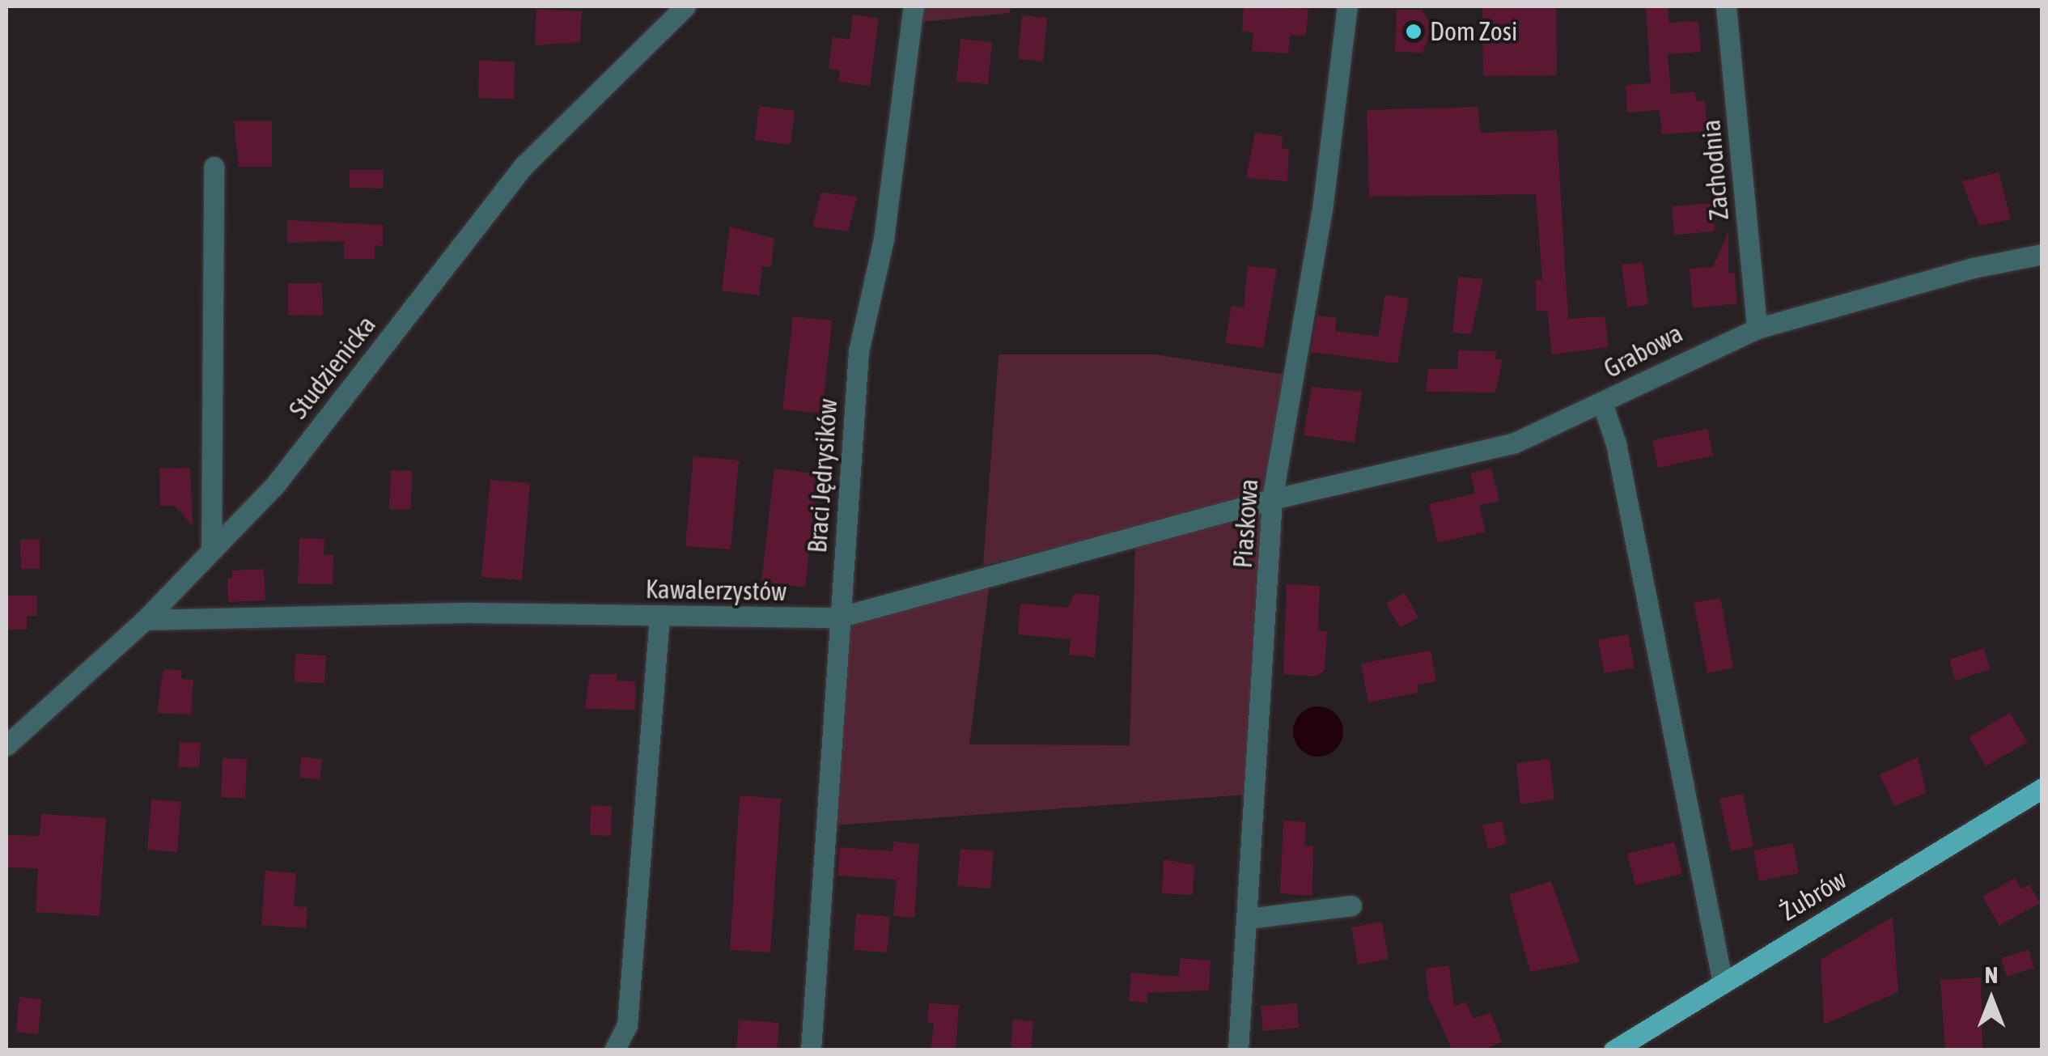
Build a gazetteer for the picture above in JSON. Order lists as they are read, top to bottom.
{
  "streets": {
    "main road": ["Żubrów"],
    "street": [
      "Zachodnia",
      "Grabowa",
      "Studzienicka",
      "Braci Jędrysików",
      "Piaskowa",
      "Kawalerzystów"
    ]
  },
  "crossings": [
    ["Zachodnia", "Grabowa"],
    ["Grabowa", "Piaskowa"],
    ["Grabowa", "Kawalerzystów"],
    ["Studzienicka", "Kawalerzystów"],
    ["Braci Jędrysików", "Kawalerzystów"],
    ["Piaskowa", "Kawalerzystów"]
  ],
  "places": ["Dom Zosi"],
  "north": "top"
}
